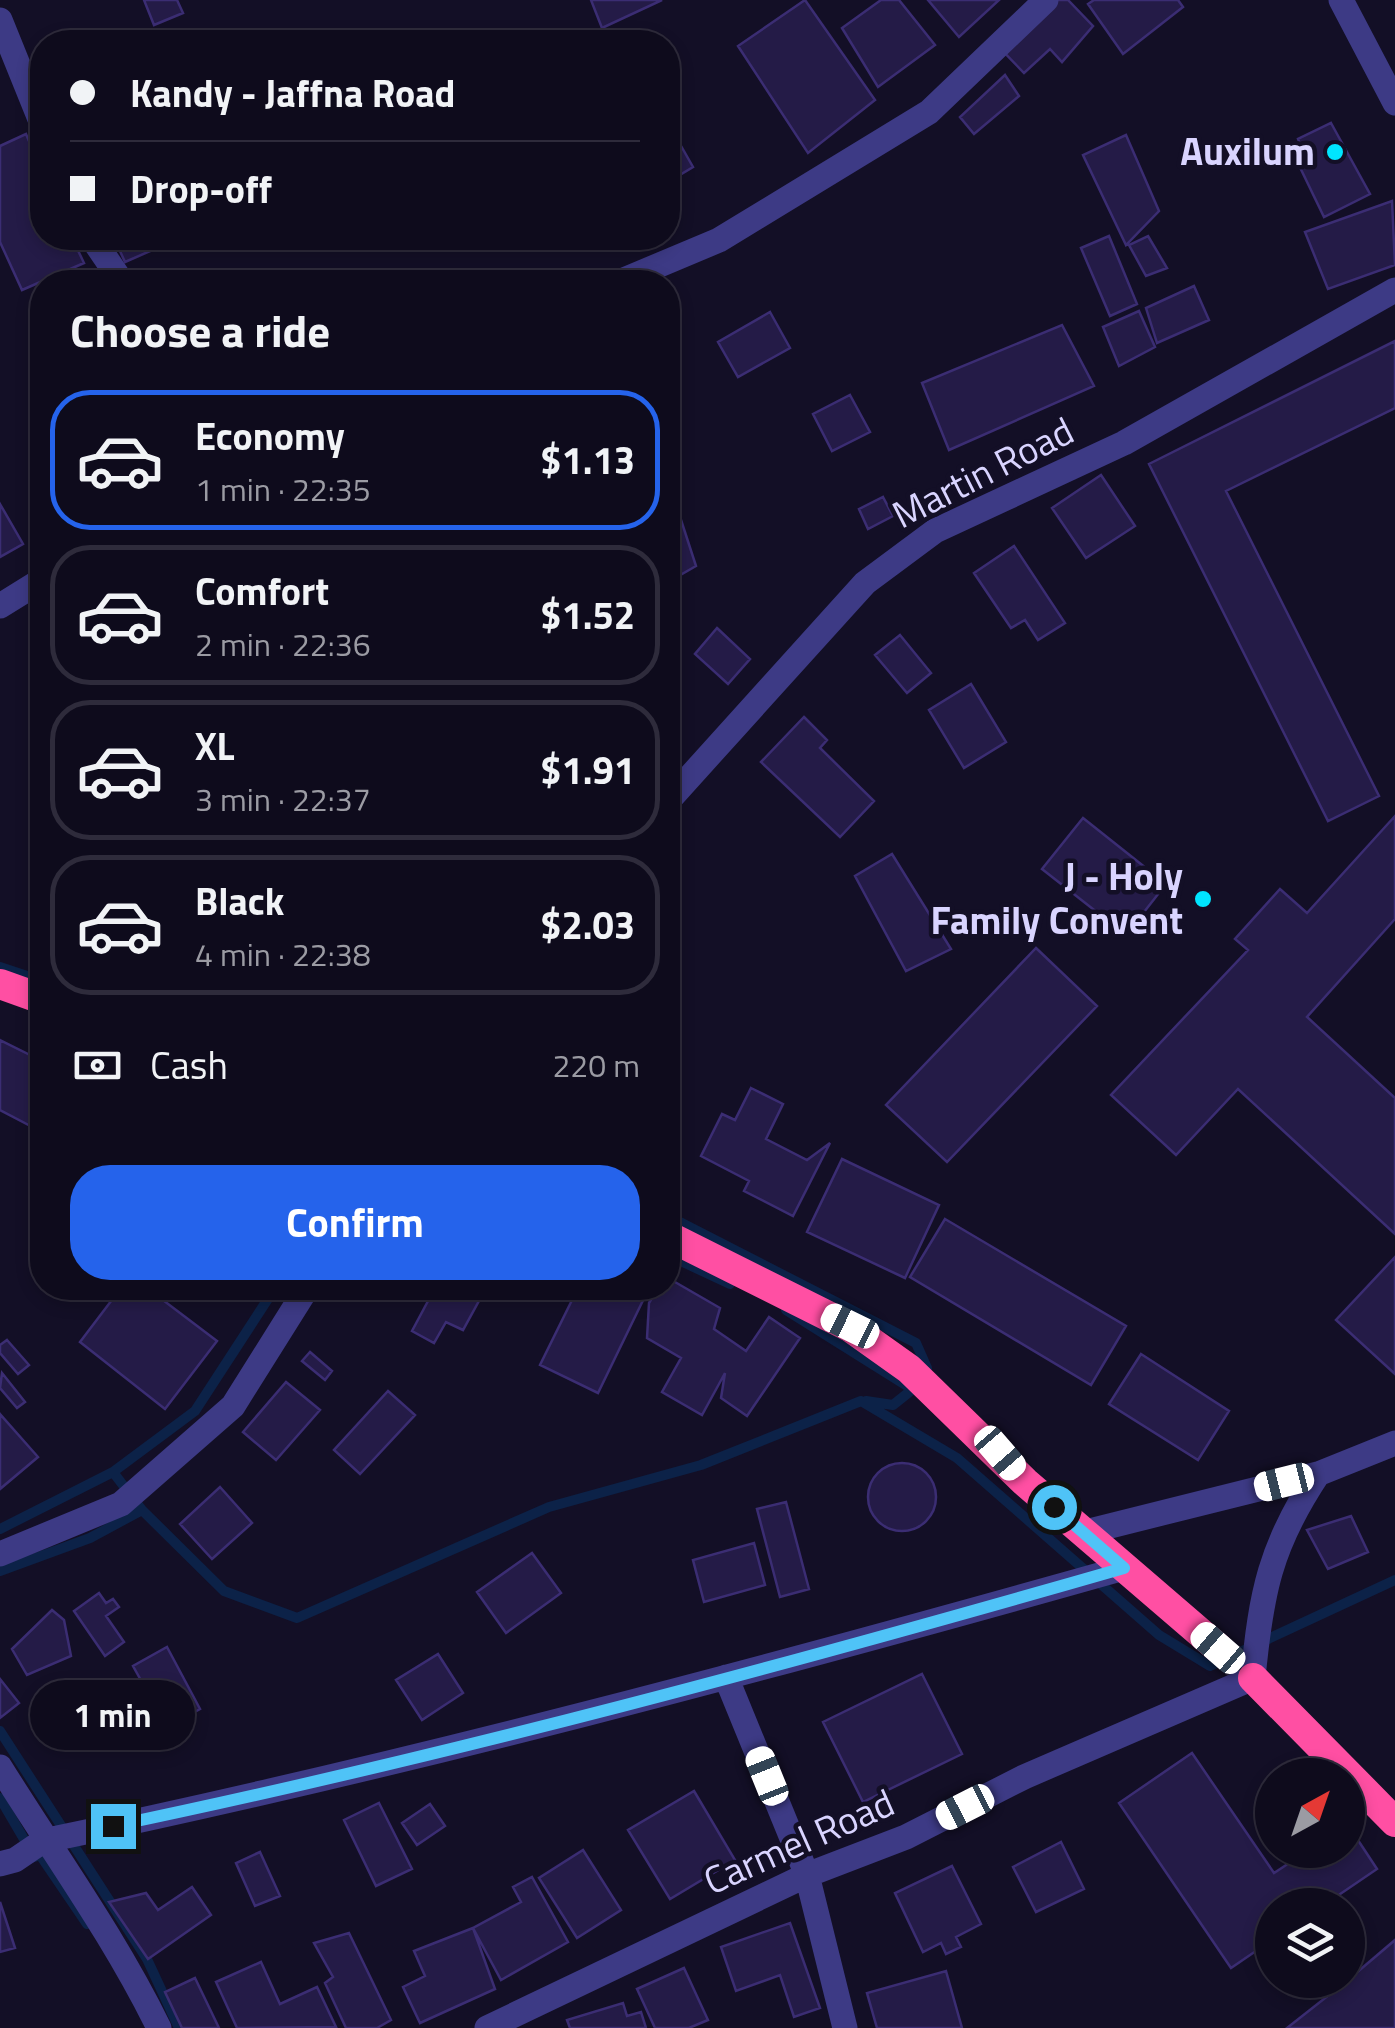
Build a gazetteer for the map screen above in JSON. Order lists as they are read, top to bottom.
{
  "streets": {
    "street": ["Martin Road", "Carmel Road"]
  },
  "places": ["Auxilum", "J - Holy Family Convent"],
  "north": "top right",
  "page": {
    "banner": ["Kandy - Jaffna Road", "Drop-off"],
    "heading": "Choose a ride",
    "list": [
      {
        "name": "Economy",
        "note": "1 min · 22:35",
        "value": "$1.13"
      },
      {
        "name": "Comfort",
        "note": "2 min · 22:36",
        "value": "$1.52"
      },
      {
        "name": "XL",
        "note": "3 min · 22:37",
        "value": "$1.91"
      },
      {
        "name": "Black",
        "note": "4 min · 22:38",
        "value": "$2.03"
      }
    ],
    "pay": ["Cash", "220 m"],
    "buttons": "Confirm",
    "bubble": "1 min"
  }
}
